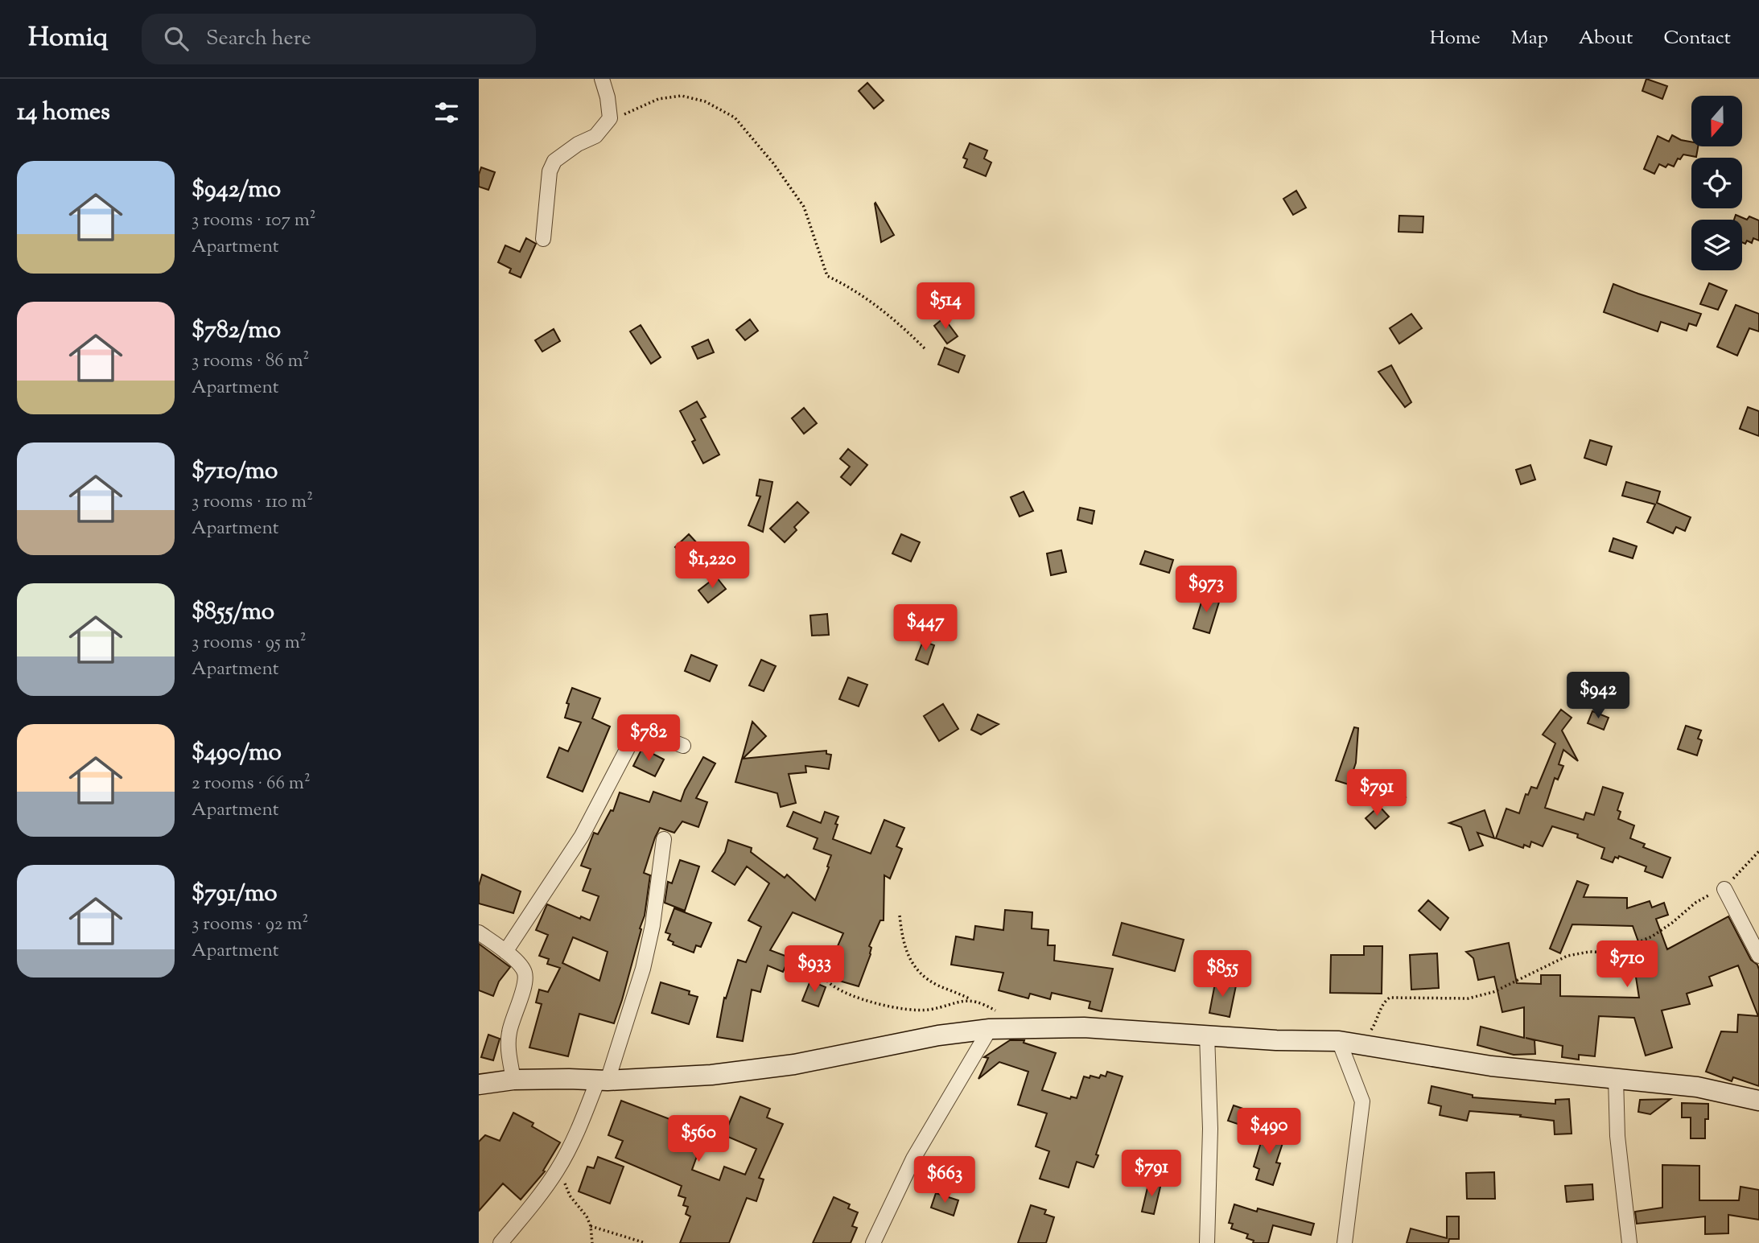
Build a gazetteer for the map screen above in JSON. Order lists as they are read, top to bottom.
{
  "north": "bottom",
  "page": {
    "header": "Homiq",
    "search": "Search here",
    "nav": [
      "Home",
      "Map",
      "About",
      "Contact"
    ],
    "heading": "14 homes",
    "list": [
      {
        "name": "$942/mo",
        "note": "3 rooms · 107 m² · Apartment"
      },
      {
        "name": "$782/mo",
        "note": "3 rooms · 86 m² · Apartment"
      },
      {
        "name": "$710/mo",
        "note": "3 rooms · 110 m² · Apartment"
      },
      {
        "name": "$855/mo",
        "note": "3 rooms · 95 m² · Apartment"
      },
      {
        "name": "$490/mo",
        "note": "2 rooms · 66 m² · Apartment"
      },
      {
        "name": "$791/mo",
        "note": "3 rooms · 92 m² · Apartment"
      }
    ],
    "price": [
      "$514",
      "$1,220",
      "$973",
      "$447",
      "$942",
      "$782",
      "$791",
      "$710",
      "$933",
      "$855",
      "$490",
      "$560",
      "$791",
      "$663"
    ]
  }
}
